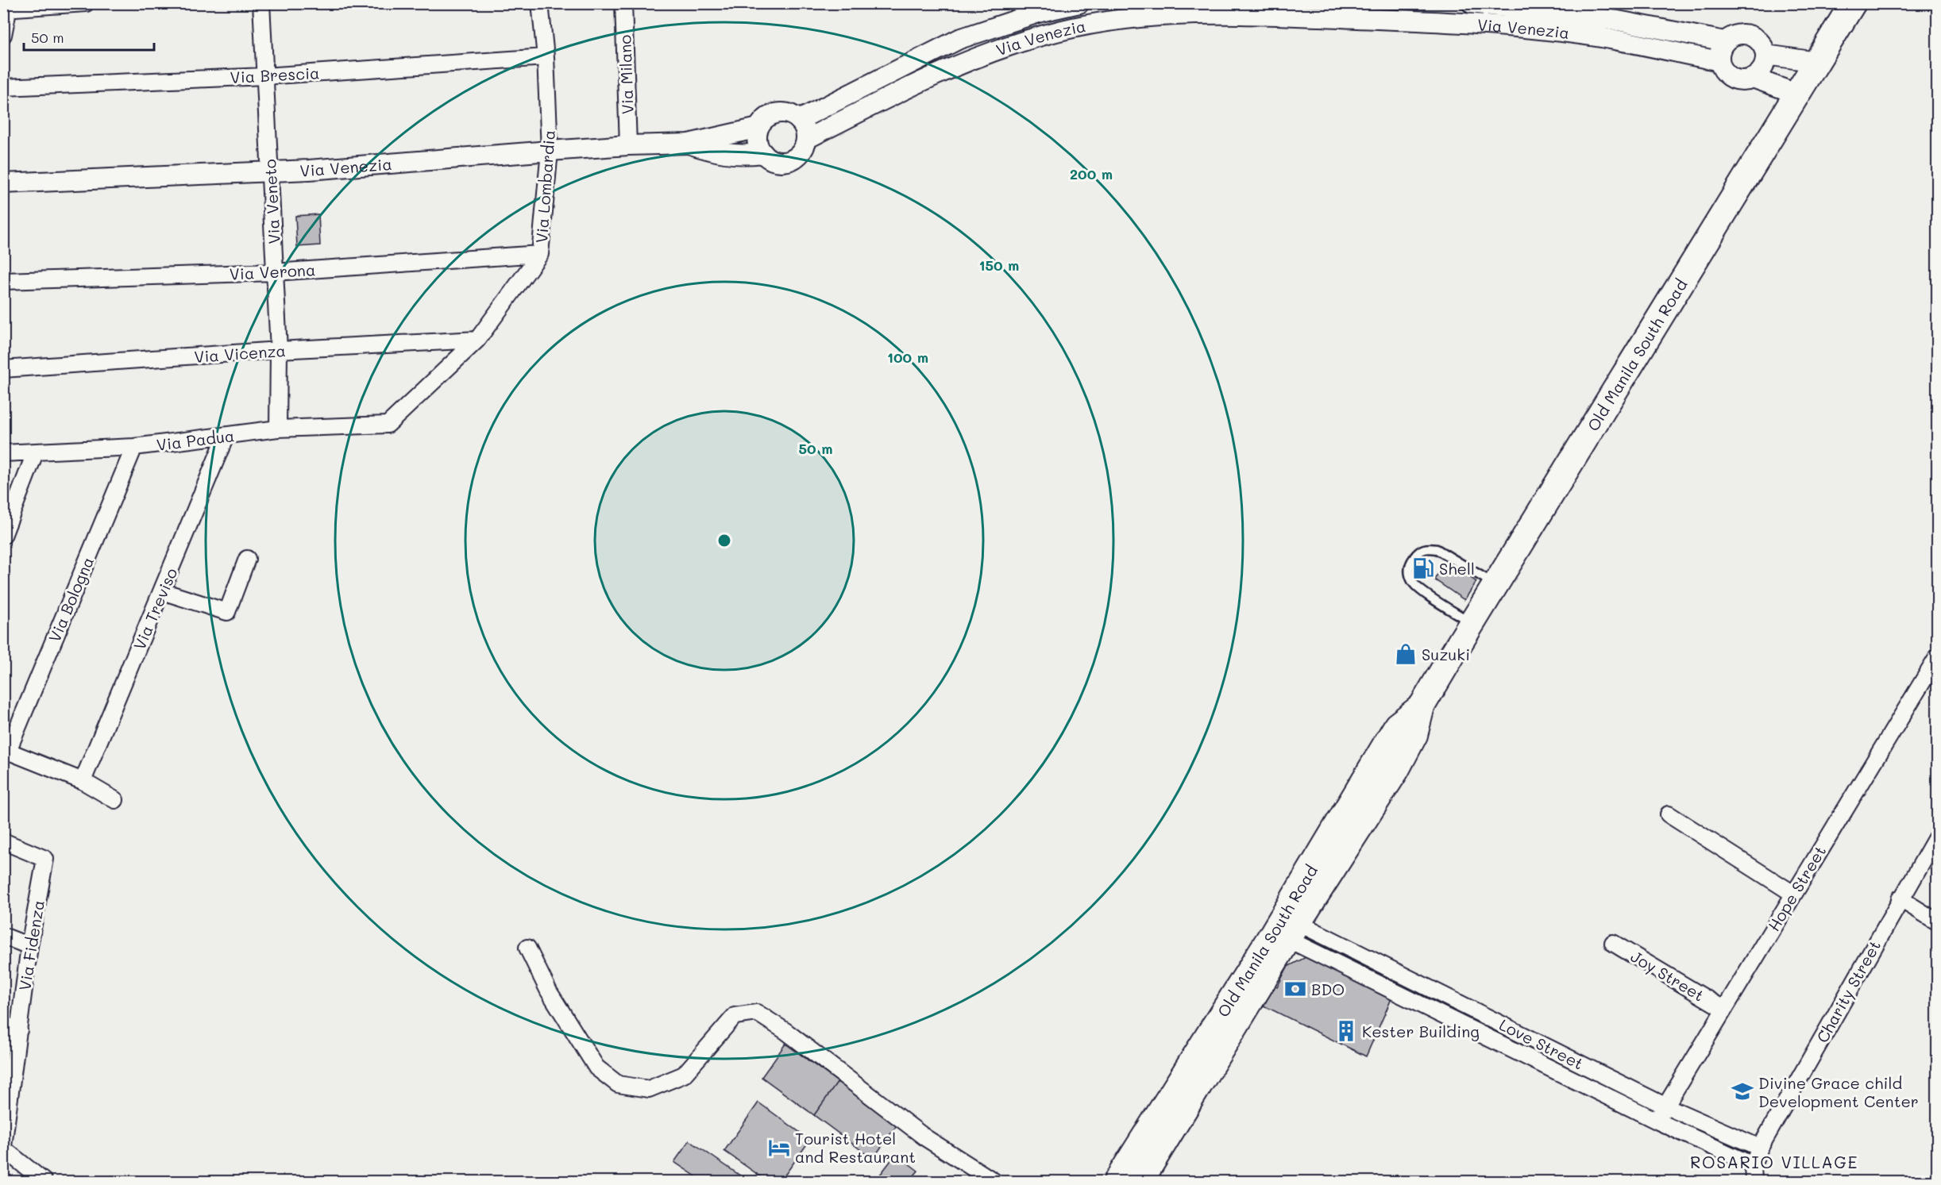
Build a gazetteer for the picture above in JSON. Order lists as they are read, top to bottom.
{
  "streets": {
    "main road": ["Old Manila South Road"],
    "street": [
      "Via Venezia",
      "Via Brescia",
      "Via Milano",
      "Via Lombardia",
      "Via Veneto",
      "Via Verona",
      "Via Vicenza",
      "Via Padua",
      "Via Bologna",
      "Via Treviso",
      "Hope Street",
      "Via Fidenza",
      "Joy Street",
      "Charity Street",
      "Love Street"
    ]
  },
  "crossings": [
    ["Via Venezia", "Via Milano"],
    ["Via Venezia", "Via Lombardia"],
    ["Via Venezia", "Via Veneto"],
    ["Via Brescia", "Via Lombardia"],
    ["Via Brescia", "Via Veneto"],
    ["Via Lombardia", "Via Verona"],
    ["Via Lombardia", "Via Vicenza"],
    ["Via Lombardia", "Via Padua"],
    ["Via Veneto", "Via Verona"],
    ["Via Veneto", "Via Vicenza"],
    ["Via Veneto", "Via Padua"],
    ["Old Manila South Road", "Love Street"],
    ["Via Padua", "Via Bologna"],
    ["Via Padua", "Via Treviso"],
    ["Hope Street", "Joy Street"],
    ["Hope Street", "Love Street"],
    ["Charity Street", "Love Street"]
  ],
  "districts": ["ROSARIO VILLAGE"],
  "places": {
    "fuel station": ["Shell"],
    "shop": ["Suzuki"],
    "bank": ["BDO"],
    "building": ["Kester Building"],
    "school or university": ["Divine Grace child Development Center"],
    "hotel": ["Tourist Hotel and Restaurant"]
  },
  "scale_bar": "50 m",
  "rings": [
    "200 m",
    "150 m",
    "100 m",
    "50 m"
  ]
}
